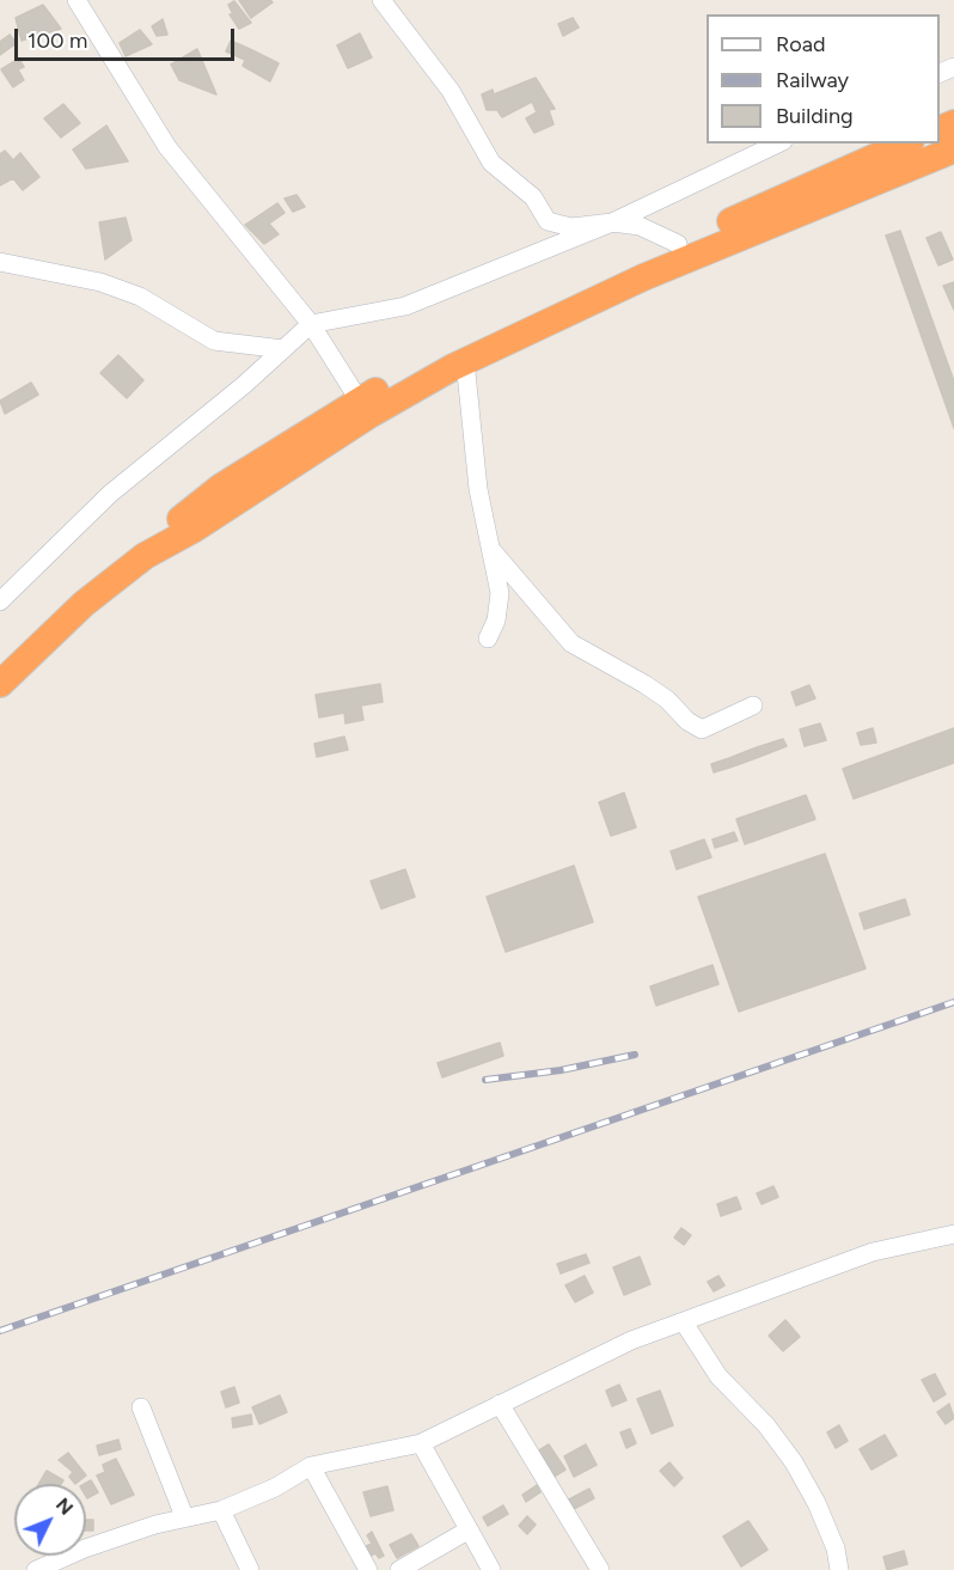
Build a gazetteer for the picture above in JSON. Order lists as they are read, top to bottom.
{
  "legend": ["Road", "Railway", "Building"],
  "scale_bar": "100 m",
  "north": "top right"
}
